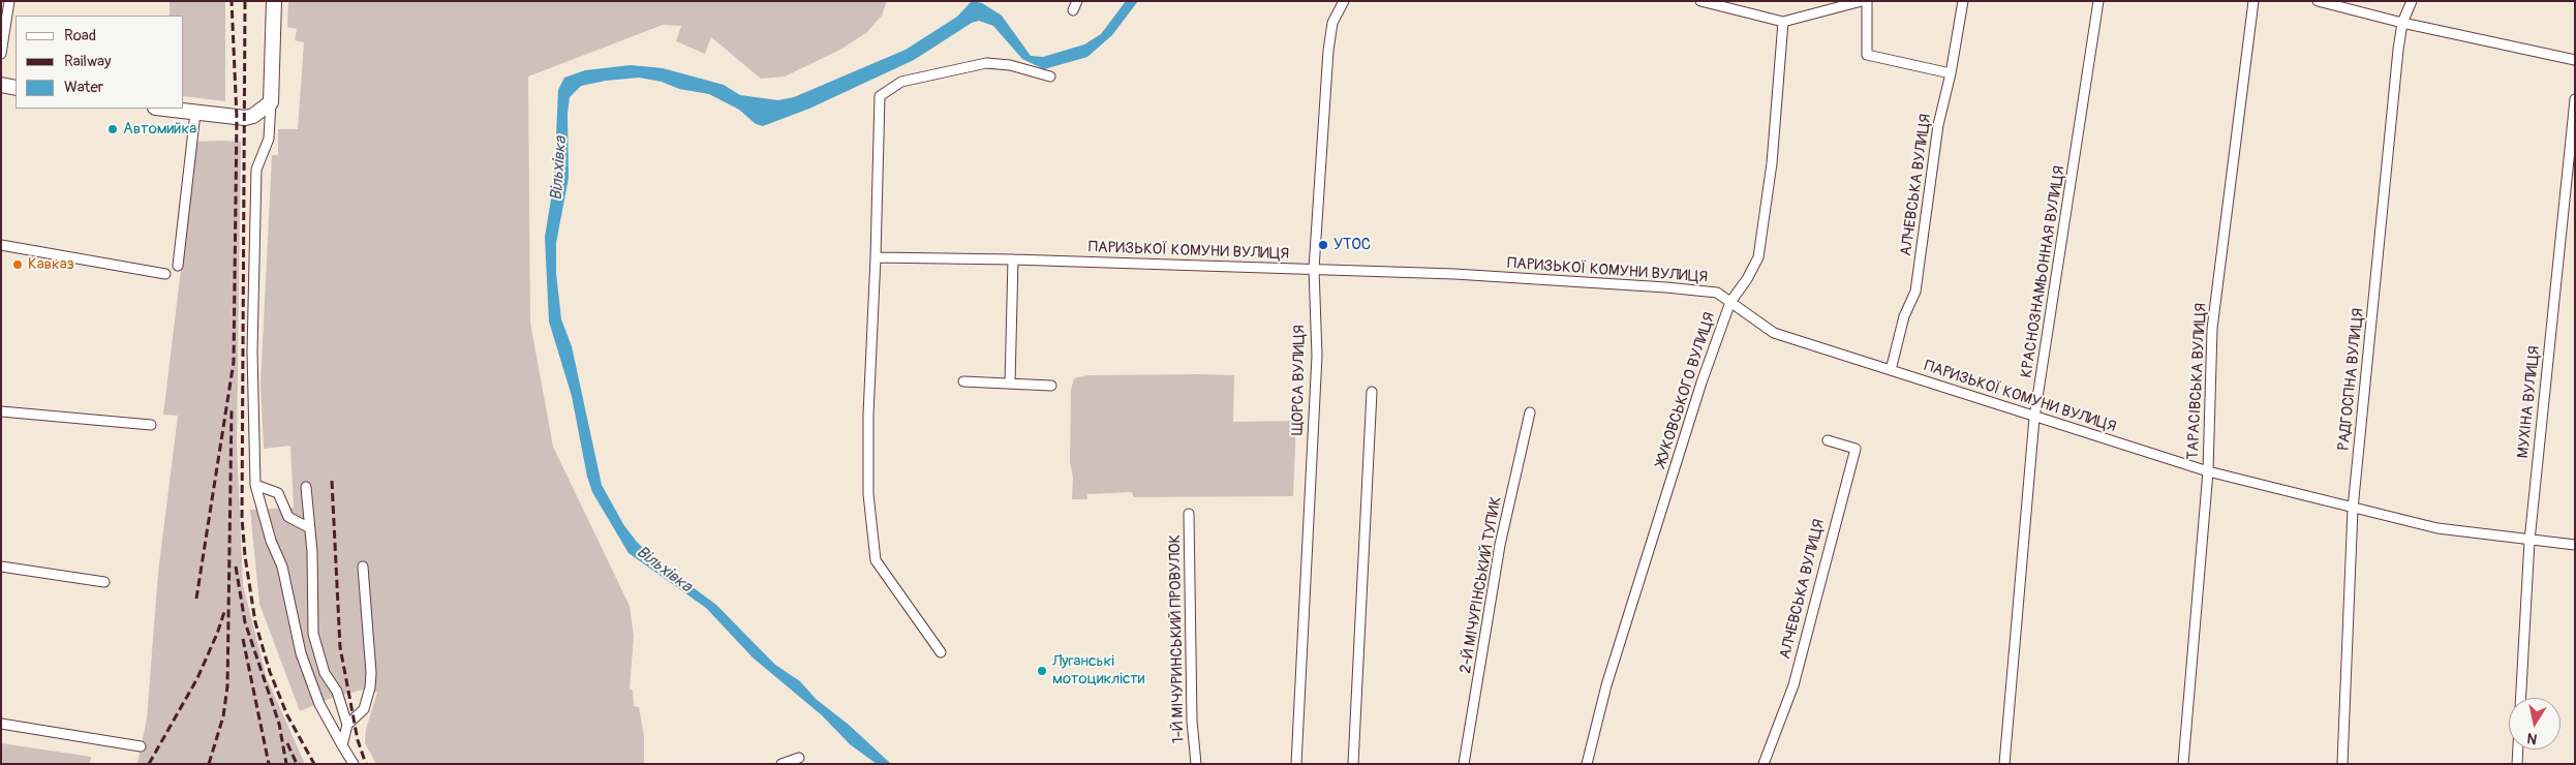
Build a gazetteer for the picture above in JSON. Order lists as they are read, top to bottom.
{
  "streets": {
    "street": [
      "АЛЧЕВСЬКА ВУЛИЦЯ",
      "ПАРИЗЬКОЇ КОМУНИ ВУЛИЦЯ",
      "КРАСНОЗНАМЬОННАЯ ВУЛИЦЯ",
      "РАДГОСПНА ВУЛИЦЯ",
      "ЩОРСА ВУЛИЦЯ",
      "ТАРАСІВСЬКА ВУЛИЦЯ",
      "ЖУКОВСЬКОГО ВУЛИЦЯ",
      "МУХІНА ВУЛИЦЯ",
      "2-Й МІЧУРІНСЬКИЙ ТУПИК",
      "1-Й МІЧУРИНСЬКИЙ ПРОВУЛОК"
    ]
  },
  "crossings": [
    ["АЛЧЕВСЬКА ВУЛИЦЯ", "ПАРИЗЬКОЇ КОМУНИ ВУЛИЦЯ"],
    ["ПАРИЗЬКОЇ КОМУНИ ВУЛИЦЯ", "КРАСНОЗНАМЬОННАЯ ВУЛИЦЯ"],
    ["ПАРИЗЬКОЇ КОМУНИ ВУЛИЦЯ", "РАДГОСПНА ВУЛИЦЯ"],
    ["ПАРИЗЬКОЇ КОМУНИ ВУЛИЦЯ", "ЩОРСА ВУЛИЦЯ"],
    ["ПАРИЗЬКОЇ КОМУНИ ВУЛИЦЯ", "ТАРАСІВСЬКА ВУЛИЦЯ"],
    ["ПАРИЗЬКОЇ КОМУНИ ВУЛИЦЯ", "ЖУКОВСЬКОГО ВУЛИЦЯ"],
    ["ПАРИЗЬКОЇ КОМУНИ ВУЛИЦЯ", "МУХІНА ВУЛИЦЯ"]
  ],
  "water": ["Вільхівка"],
  "places": [
    "Автомийка",
    "УТОС",
    "Кавказ",
    "Луганські мотоциклісти"
  ],
  "legend": ["Road", "Railway", "Water"],
  "north": "bottom"
}
